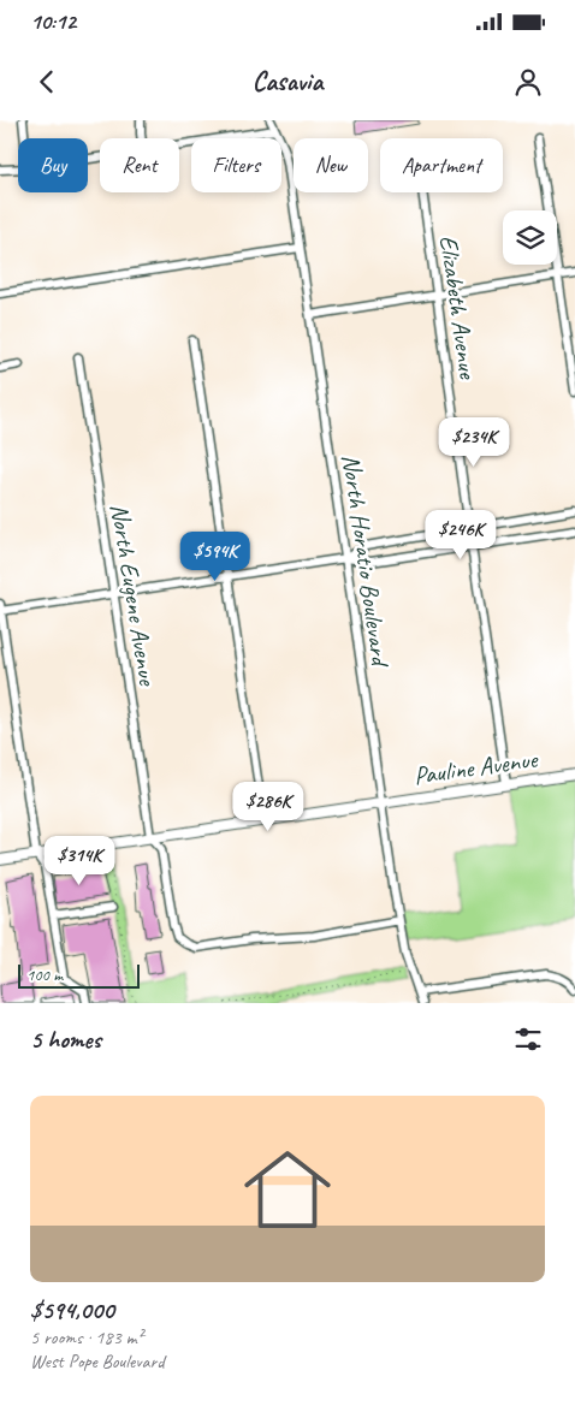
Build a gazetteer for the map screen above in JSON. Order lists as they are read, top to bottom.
{
  "streets": {
    "street": [
      "Elizabeth Avenue",
      "North Horatio Boulevard",
      "North Eugene Avenue",
      "Pauline Avenue"
    ]
  },
  "crossings": [
    ["Elizabeth Avenue", "Pauline Avenue"],
    ["North Horatio Boulevard", "North Eugene Avenue"],
    ["North Horatio Boulevard", "Pauline Avenue"],
    ["North Eugene Avenue", "Pauline Avenue"]
  ],
  "scale_bar": "100 m",
  "page": {
    "status": "10:12",
    "header": "Casavia",
    "chip": [
      "Buy",
      "Rent",
      "Filters",
      "New",
      "Apartment"
    ],
    "price": [
      "$234K",
      "$246K",
      "$594K",
      "$286K",
      "$314K"
    ],
    "scale": "100 m",
    "heading": "5 homes",
    "list": [
      {
        "name": "$594,000",
        "note": "5 rooms · 183 m² · West Pope Boulevard"
      }
    ]
  }
}
